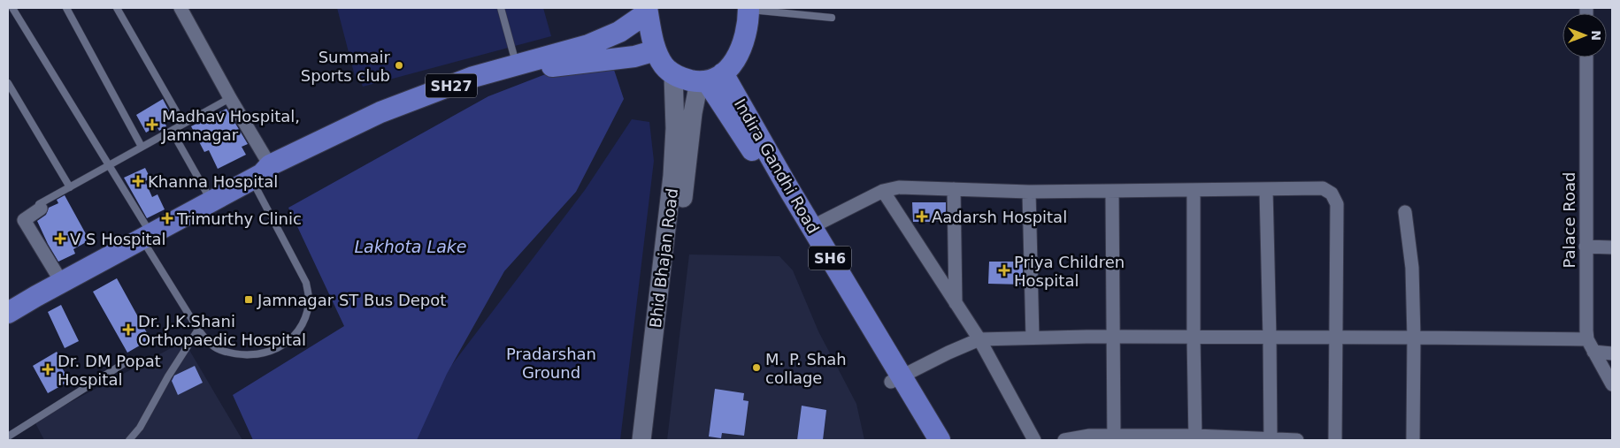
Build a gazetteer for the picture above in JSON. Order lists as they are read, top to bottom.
{
  "streets": {
    "main road": [
      "SH27",
      "Indira Gandhi Road",
      "Bhid Bhajan Road",
      "SH6"
    ],
    "street": ["Palace Road"]
  },
  "crossings": [
    ["Indira Gandhi Road", "Bhid Bhajan Road"]
  ],
  "water": ["Lakhota Lake"],
  "parks": ["Pradarshan Ground"],
  "places": {
    "other": ["Summair Sports club", "M. P. Shah collage"],
    "health": [
      "Madhav Hospital, Jamnagar",
      "Khanna Hospital",
      "Aadarsh Hospital",
      "Trimurthy Clinic",
      "V S Hospital",
      "Priya Children Hospital",
      "Dr. J.K.Shani Orthopaedic Hospital",
      "Dr. DM Popat Hospital"
    ],
    "transit": ["Jamnagar ST Bus Depot"]
  },
  "north": "right"
}
